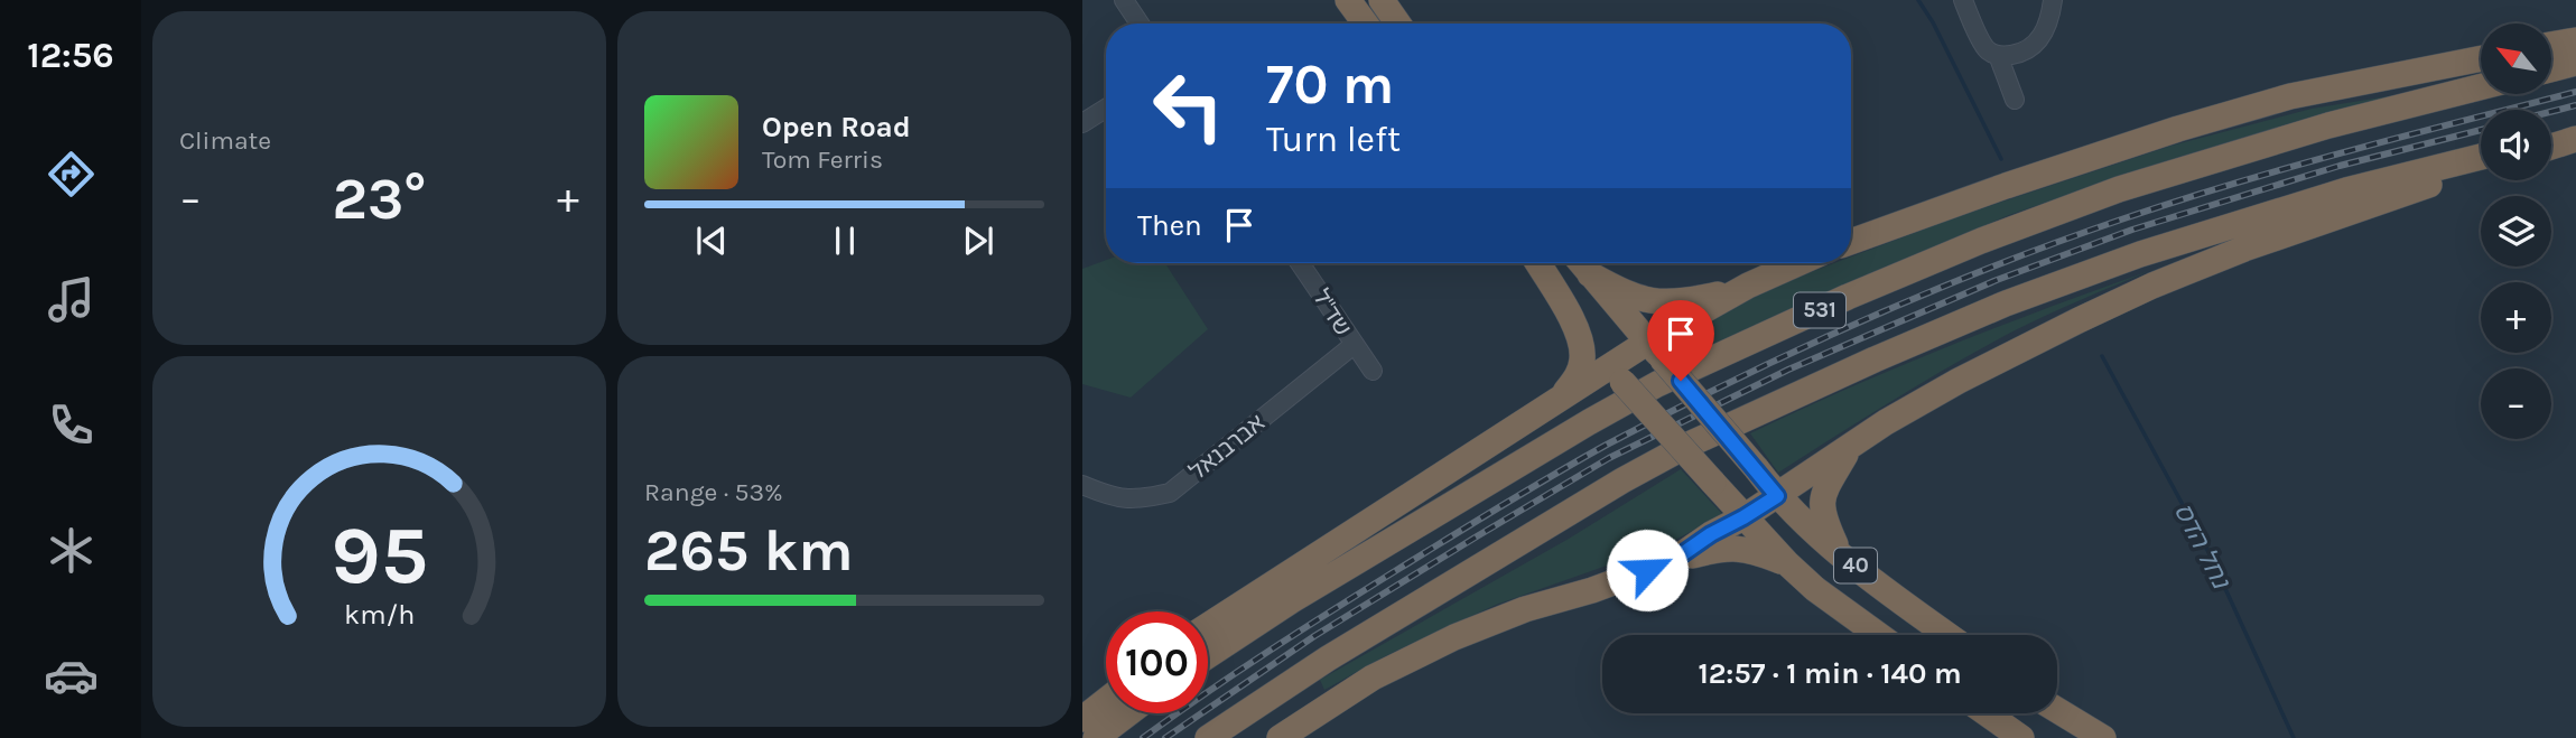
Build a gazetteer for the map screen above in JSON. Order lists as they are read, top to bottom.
{
  "streets": {
    "highway": ["531", "40"],
    "street": ["שד\"ל", "אברבנאל"]
  },
  "crossings": [
    ["שד\"ל", "אברבנאל"]
  ],
  "water": ["נחל הדס"],
  "north": "top left",
  "page": {
    "tabs": "12:56",
    "tile": [
      "Climate",
      ["Range · 53%", "265 km"]
    ],
    "map_buttons": ["+", "−"],
    "turn": ["70 m", "Turn left"],
    "song": ["Open Road", "Tom Ferris"],
    "heat": ["−", "23°", "+"],
    "then": "Then",
    "limit": "100",
    "trip": "12:57 · 1 min · 140 m",
    "gauge": ["95", "km/h"]
  }
}
